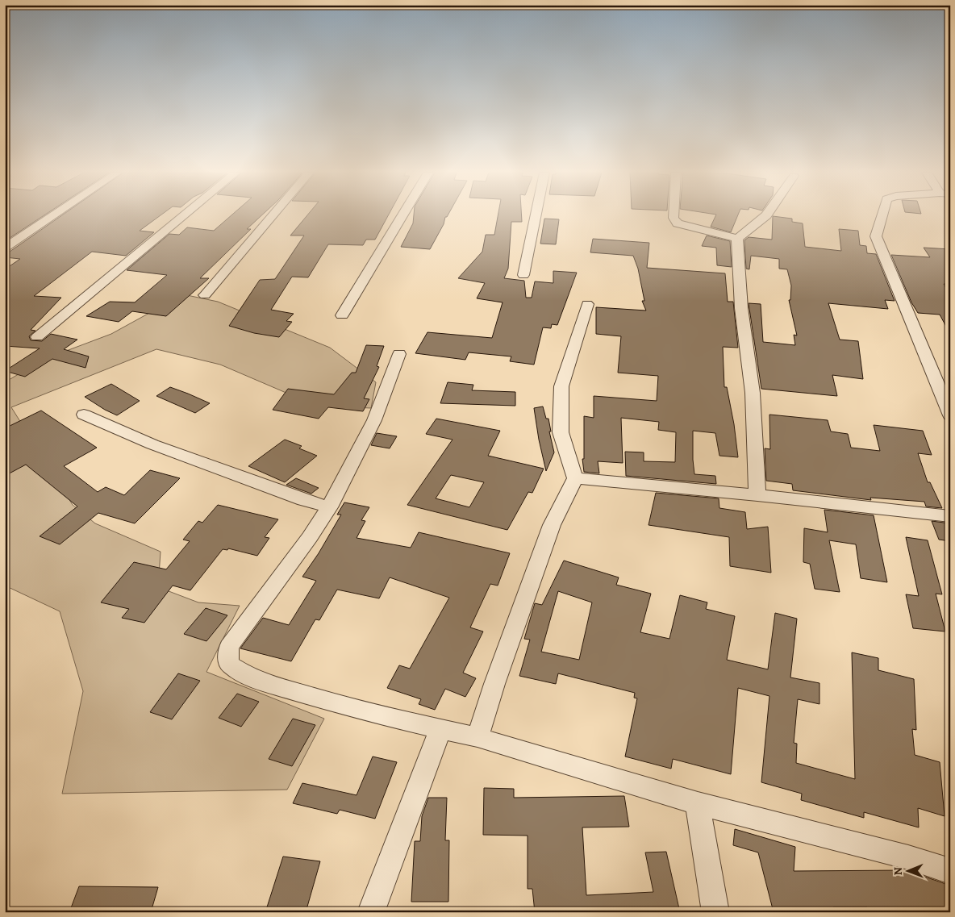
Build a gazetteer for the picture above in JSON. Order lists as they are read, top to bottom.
{
  "north": "left"
}
